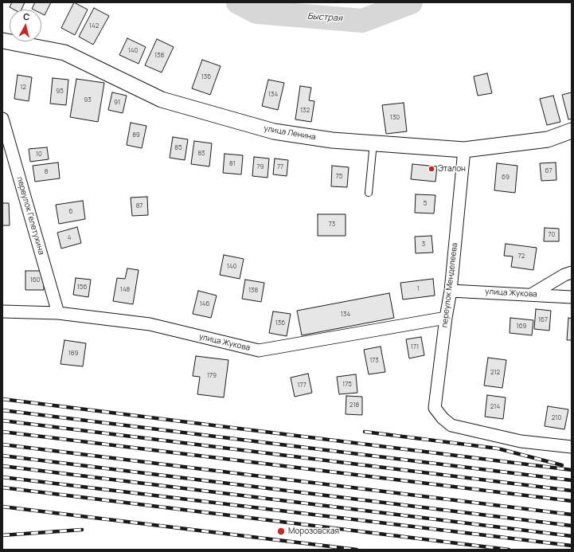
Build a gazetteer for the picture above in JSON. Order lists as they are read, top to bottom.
{
  "streets": {
    "street": [
      "улица Ленина",
      "переулок Гелетухина",
      "переулок Менделеева",
      "улица Жукова"
    ]
  },
  "crossings": [
    ["улица Ленина", "переулок Менделеева"],
    ["переулок Гелетухина", "улица Жукова"],
    ["переулок Менделеева", "улица Жукова"]
  ],
  "water": ["Быстрая"],
  "places": ["Эталон", "Морозовская"],
  "house_numbers": [
    "142",
    "140",
    "138",
    "136",
    "12",
    "95",
    "134",
    "93",
    "91",
    "132",
    "130",
    "89",
    "85",
    "83",
    "10",
    "81",
    "79",
    "77",
    "67",
    "8",
    "75",
    "69",
    "5",
    "87",
    "6",
    "73",
    "70",
    "4",
    "3",
    "72",
    "140",
    "160",
    "156",
    "1",
    "148",
    "138",
    "146",
    "134",
    "167",
    "136",
    "169",
    "171",
    "189",
    "173",
    "212",
    "179",
    "175",
    "177",
    "218",
    "214",
    "210"
  ],
  "north": "top"
}
